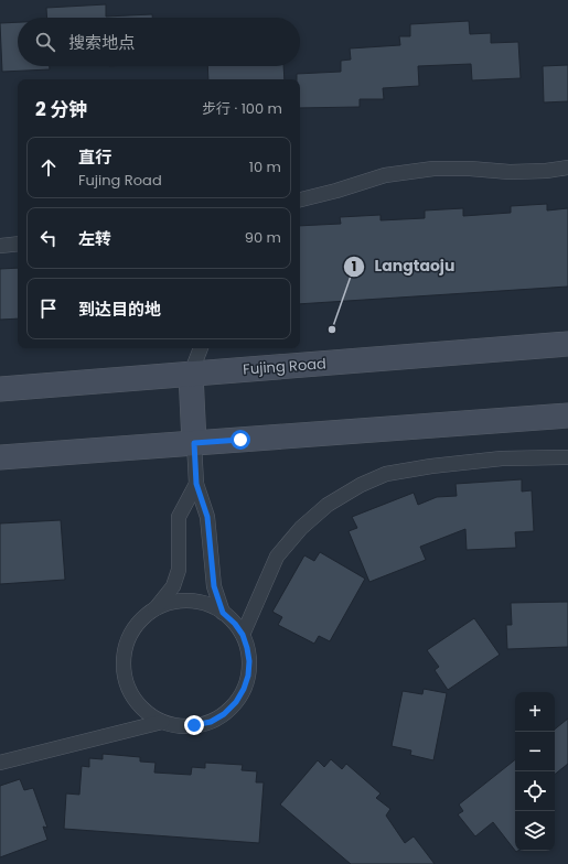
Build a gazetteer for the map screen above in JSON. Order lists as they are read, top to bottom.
{
  "streets": {
    "main road": ["Fujing Road"]
  },
  "places": ["Langtaoju"],
  "page": {
    "search": "搜索地点",
    "heading": ["2 分钟", "步行 · 100 m"],
    "list": [
      ["直行", "Fujing Road", "10 m"],
      ["左转", "90 m"],
      "到达目的地"
    ],
    "map_buttons": ["+", "−"]
  }
}
